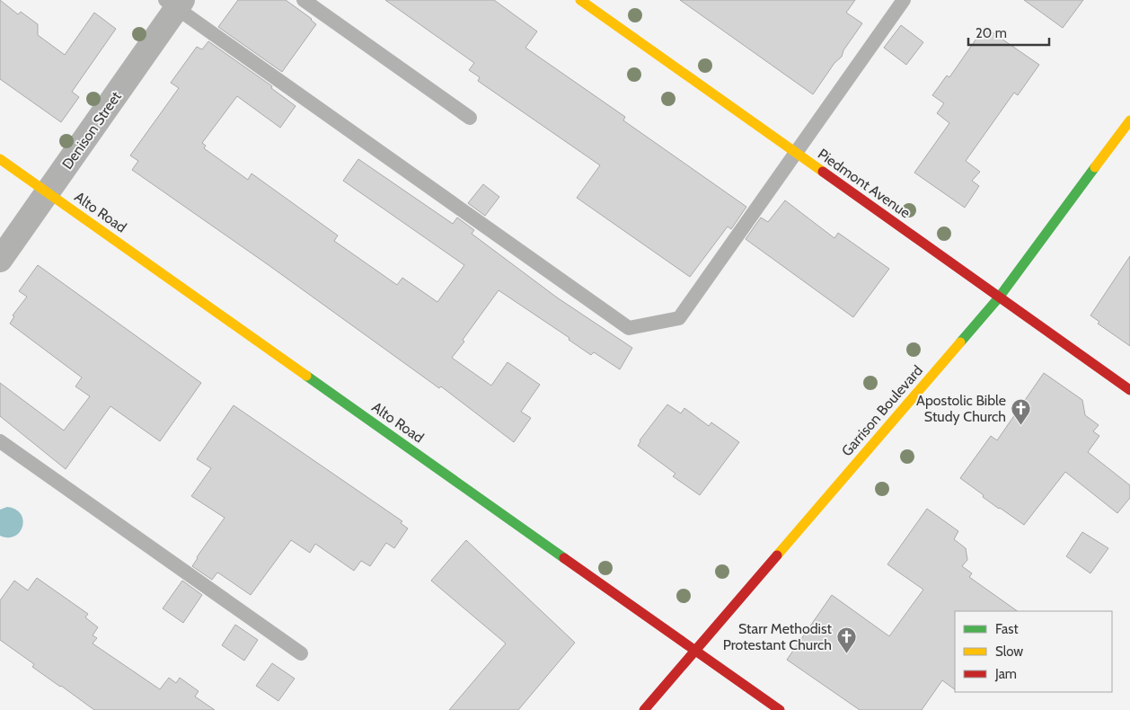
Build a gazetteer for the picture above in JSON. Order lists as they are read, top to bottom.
{
  "streets": {
    "street": [
      "Denison Street",
      "Piedmont Avenue",
      "Alto Road",
      "Garrison Boulevard"
    ]
  },
  "crossings": [
    ["Denison Street", "Alto Road"],
    ["Piedmont Avenue", "Garrison Boulevard"],
    ["Alto Road", "Garrison Boulevard"]
  ],
  "places": {
    "church": ["Apostolic Bible Study Church", "Starr Methodist Protestant Church"]
  },
  "legend": ["Fast", "Slow", "Jam"],
  "scale_bar": "20 m"
}
